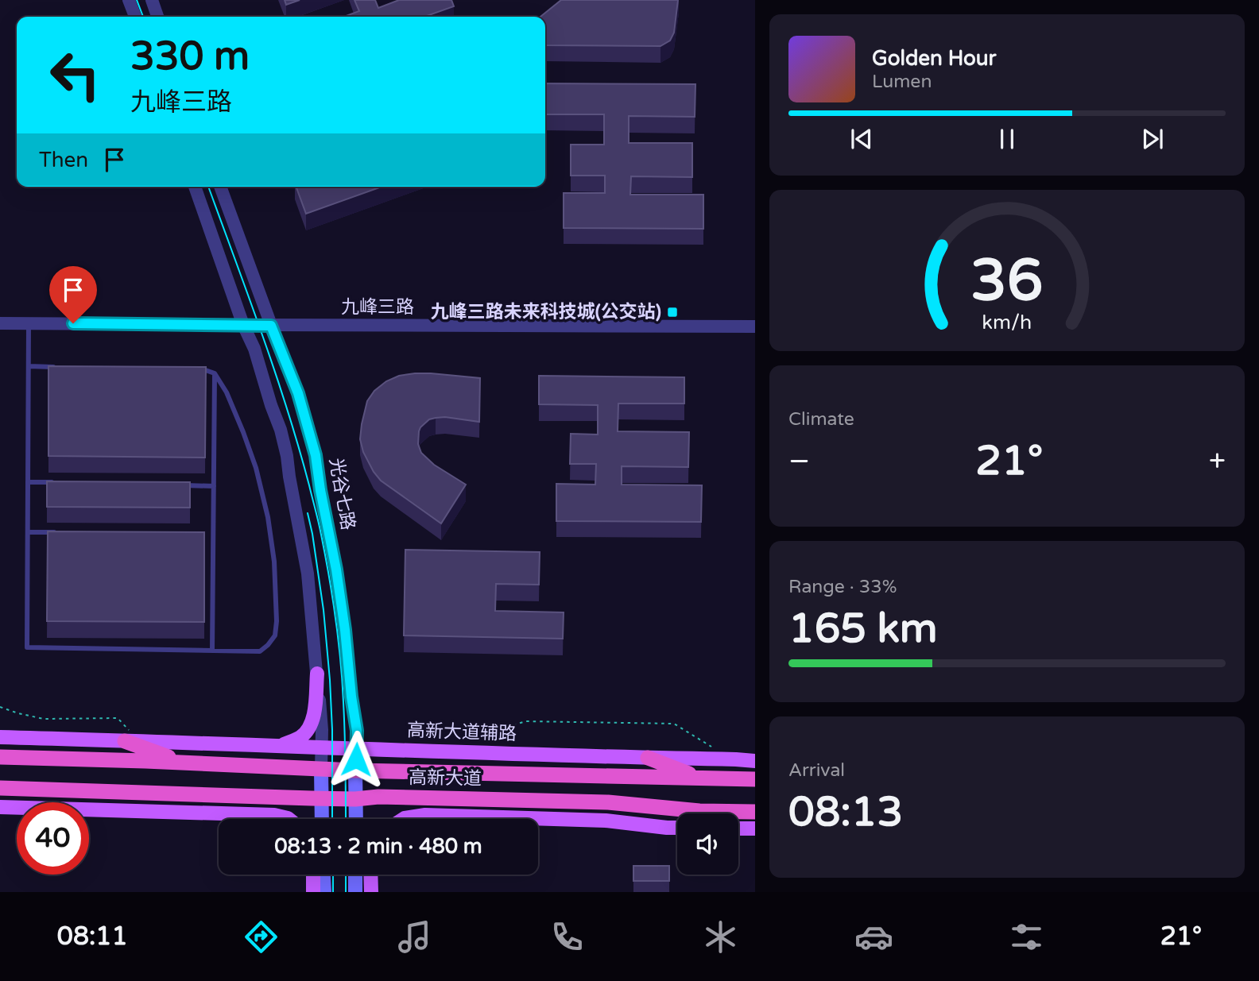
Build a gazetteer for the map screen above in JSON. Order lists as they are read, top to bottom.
{
  "streets": {
    "highway": ["高新大道"],
    "main road": ["光谷七路", "高新大道辅路"],
    "street": ["九峰三路"]
  },
  "crossings": [
    ["九峰三路", "光谷七路"],
    ["光谷七路", "高新大道辅路"],
    ["光谷七路", "高新大道"]
  ],
  "places": {
    "transit": ["九峰三路未来科技城(公交站)"]
  },
  "page": {
    "turn": ["330 m", "九峰三路"],
    "song": ["Golden Hour", "Lumen"],
    "then": "Then",
    "tile": [
      "Climate",
      ["Range · 33%", "165 km"],
      ["Arrival", "08:13"]
    ],
    "heat": ["−", "21°", "+"],
    "limit": "40",
    "trip": "08:13 · 2 min · 480 m",
    "tabs": ["08:11", "21°"],
    "gauge": ["36", "km/h"]
  }
}
